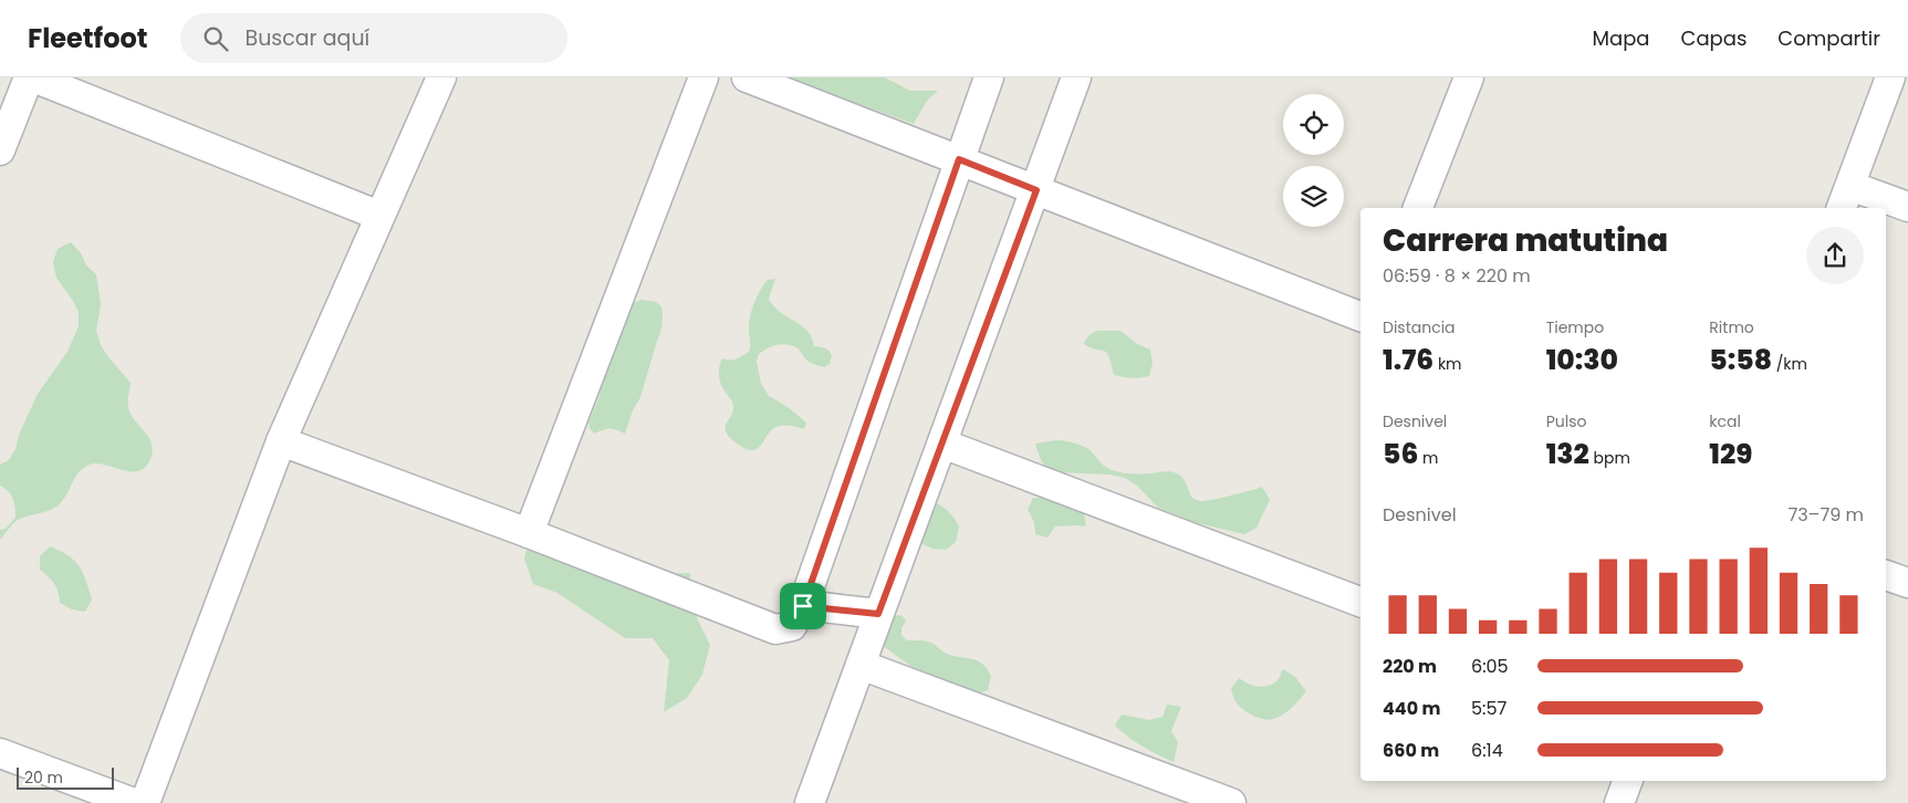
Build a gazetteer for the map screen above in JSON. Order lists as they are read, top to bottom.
{
  "scale_bar": "20 m",
  "page": {
    "header": "Fleetfoot",
    "search": "Buscar aquí",
    "nav": ["Mapa", "Capas", "Compartir"],
    "heading": ["Carrera matutina", "06:59 · 8 × 220 m"],
    "stats": [
      ["Distancia", "1.76 km"],
      ["Tiempo", "10:30"],
      ["Ritmo", "5:58 /km"],
      ["Desnivel", "56 m"],
      ["Pulso", "132 bpm"],
      ["kcal", "129"]
    ],
    "chart": ["Desnivel", "73–79 m"],
    "list": [
      {
        "name": "220 m",
        "note": "6:05"
      },
      {
        "name": "440 m",
        "note": "5:57"
      },
      {
        "name": "660 m",
        "note": "6:14"
      }
    ],
    "scale": "20 m"
  }
}
